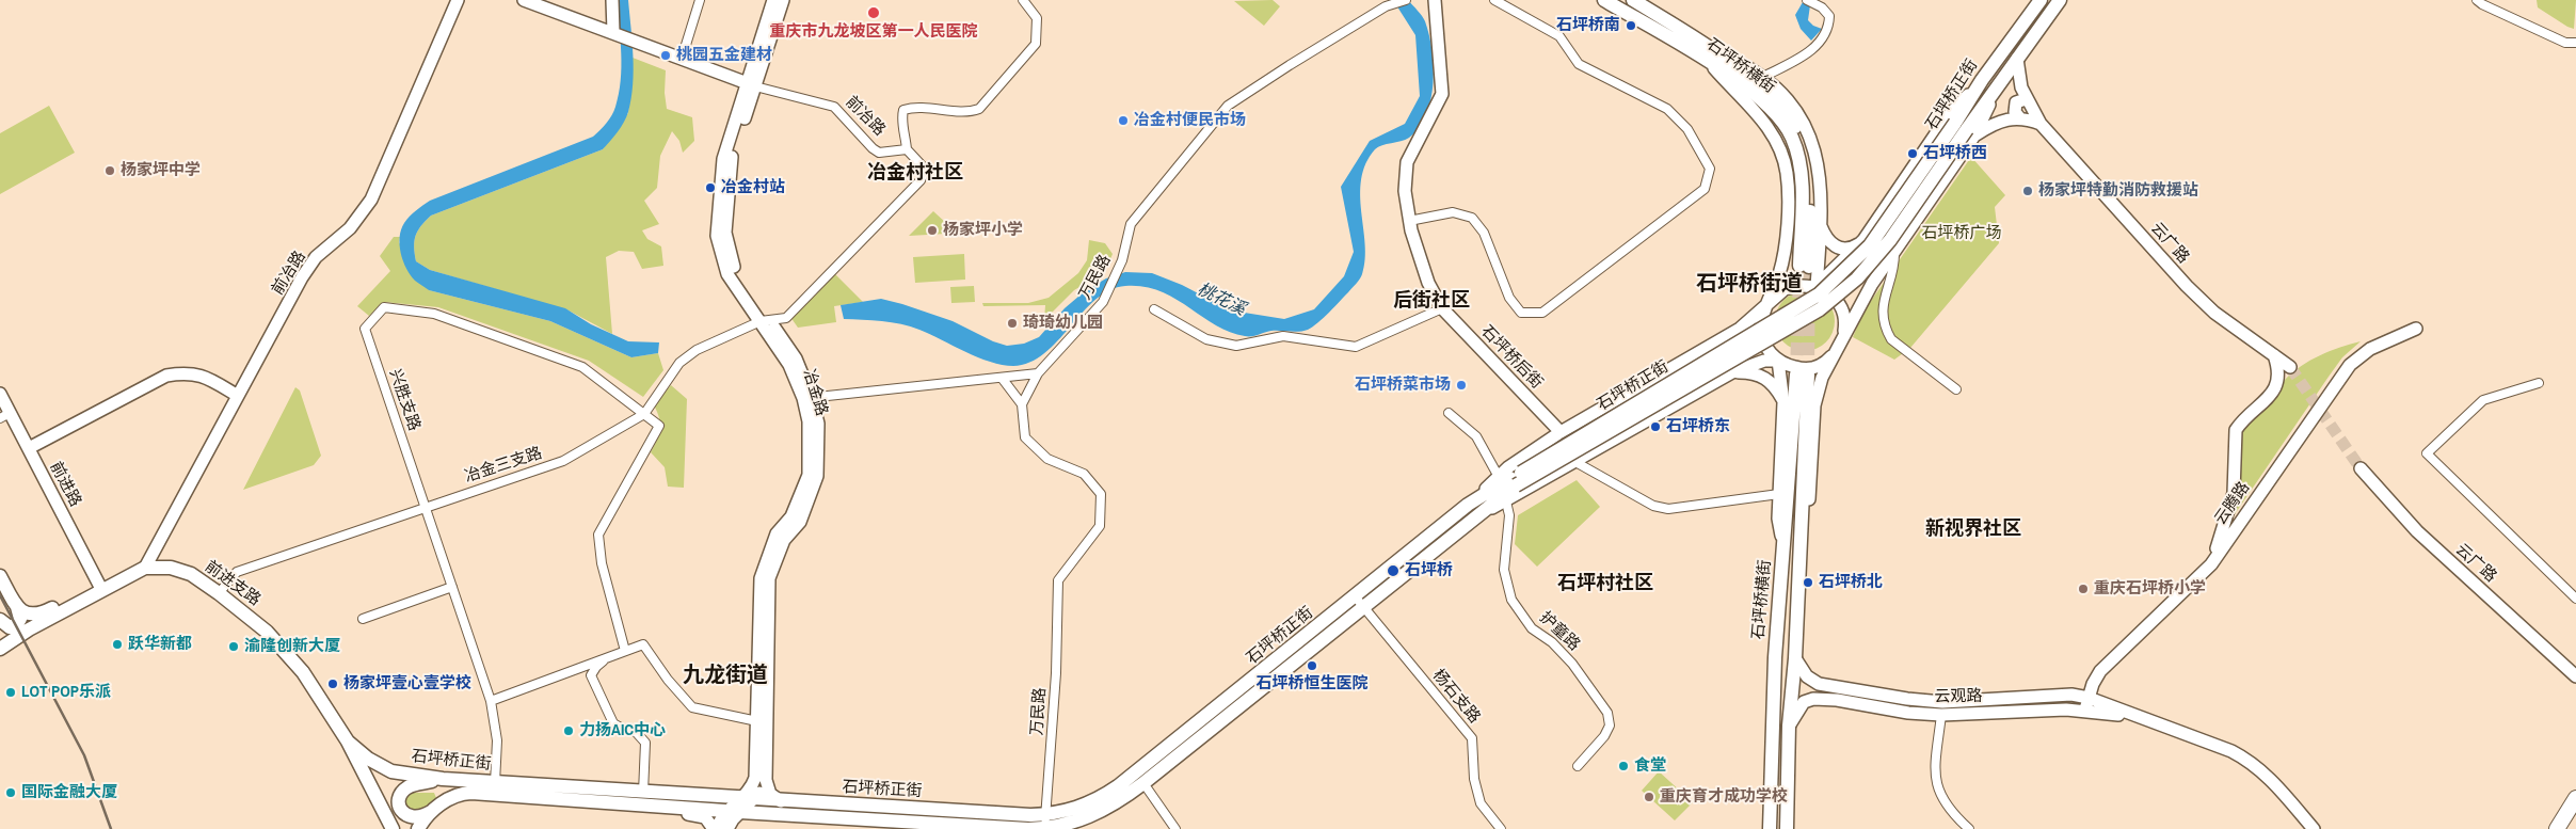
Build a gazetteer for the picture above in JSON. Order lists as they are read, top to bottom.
{
  "streets": {
    "main road": ["石坪桥横街", "石坪桥正街", "前进支路"],
    "street": [
      "前冶路",
      "云广路",
      "万民路",
      "石坪桥后街",
      "冶金路",
      "兴胜支路",
      "冶金三支路",
      "前进路",
      "云腾路",
      "护童路",
      "杨石支路",
      "云观路"
    ]
  },
  "crossings": [
    ["石坪桥正街", "云广路"],
    ["石坪桥正街", "万民路"],
    ["石坪桥正街", "兴胜支路"],
    ["石坪桥正街", "前进支路"],
    ["石坪桥正街", "杨石支路"],
    ["前冶路", "冶金路"],
    ["前冶路", "前进支路"],
    ["冶金路", "冶金三支路"],
    ["兴胜支路", "冶金三支路"],
    ["冶金三支路", "前进支路"],
    ["前进路", "前进支路"],
    ["云腾路", "云观路"]
  ],
  "districts": [
    "冶金村社区",
    "石坪桥街道",
    "后街社区",
    "新视界社区",
    "石坪村社区",
    "九龙街道"
  ],
  "water": ["桃花溪"],
  "parks": ["石坪桥广场"],
  "places": [
    "重庆市九龙坡区第一人民医院",
    "石坪桥南",
    "桃园五金建材",
    "冶金村便民市场",
    "石坪桥西",
    "杨家坪中学",
    "冶金村站",
    "杨家坪特勤消防救援站",
    "杨家坪小学",
    "琦琦幼儿园",
    "石坪桥菜市场",
    "石坪桥东",
    "石坪桥",
    "石坪桥北",
    "重庆石坪桥小学",
    "跃华新都",
    "渝隆创新大厦",
    "石坪桥恒生医院",
    "杨家坪壹心壹学校",
    "LOT POP乐派",
    "力扬AIC中心",
    "食堂",
    "国际金融大厦",
    "重庆育才成功学校"
  ]
}
